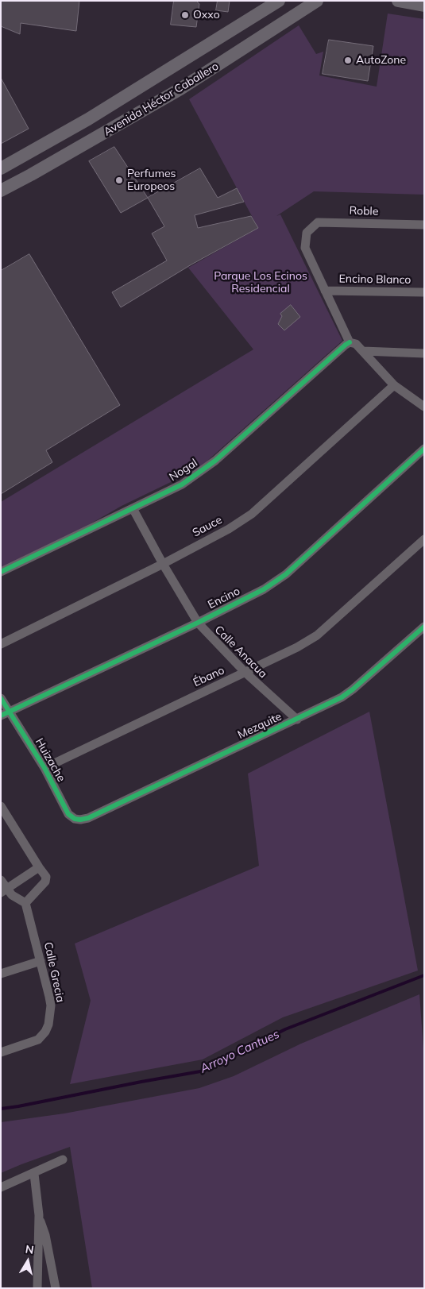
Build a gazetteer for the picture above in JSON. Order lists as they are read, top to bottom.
{
  "streets": {
    "main road": ["Avenida Héctor Caballero"],
    "street": [
      "Roble",
      "Encino Blanco",
      "Nogal",
      "Sauce",
      "Encino",
      "Calle Anacua",
      "Ébano",
      "Mezquite",
      "Huizache",
      "Calle Grecia"
    ]
  },
  "crossings": [
    ["Roble", "Encino Blanco"],
    ["Nogal", "Calle Anacua"],
    ["Sauce", "Calle Anacua"],
    ["Encino", "Calle Anacua"],
    ["Encino", "Huizache"],
    ["Calle Anacua", "Ébano"],
    ["Calle Anacua", "Mezquite"],
    ["Ébano", "Huizache"],
    ["Mezquite", "Huizache"]
  ],
  "water": ["Arroyo Cantues"],
  "parks": ["Parque Los Ecinos Residencial"],
  "places": ["Oxxo", "AutoZone", "Perfumes Europeos"],
  "north": "top"
}
